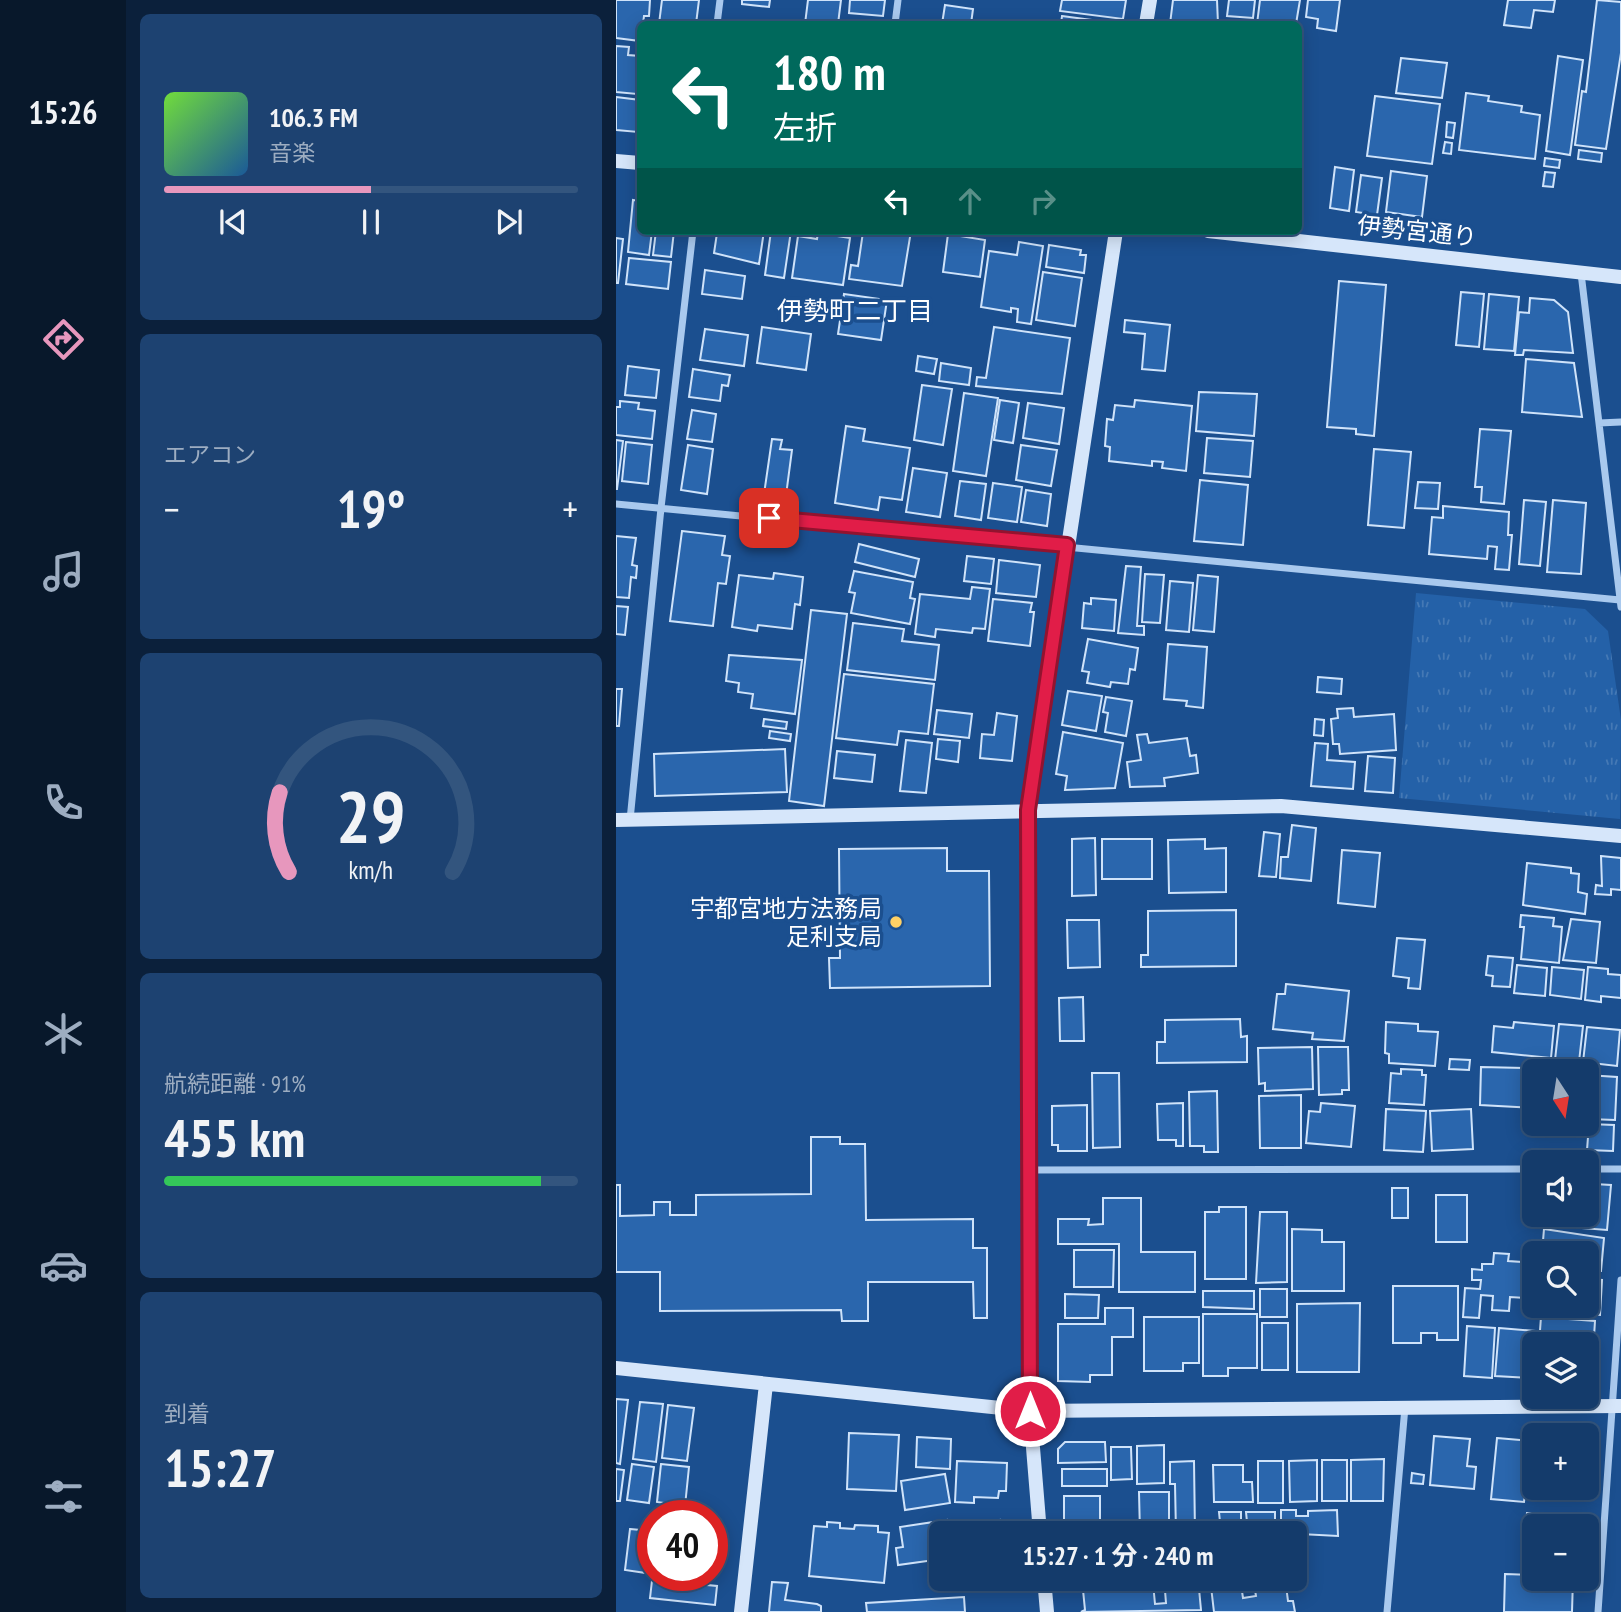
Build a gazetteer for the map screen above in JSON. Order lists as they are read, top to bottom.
{
  "streets": {
    "street": ["伊勢宮通り"]
  },
  "districts": ["伊勢町二丁目"],
  "places": ["宇都宮地方法務局 足利支局"],
  "north": "bottom",
  "page": {
    "tabs": "15:26",
    "turn": ["180 m", "左折"],
    "song": ["106.3 FM", "音楽"],
    "tile": [
      "エアコン",
      ["航続距離 · 91%", "455 km"],
      ["到着", "15:27"]
    ],
    "heat": ["−", "19°", "+"],
    "map_buttons": ["+", "−"],
    "limit": "40",
    "trip": "15:27 · 1 分 · 240 m",
    "gauge": ["29", "km/h"]
  }
}
